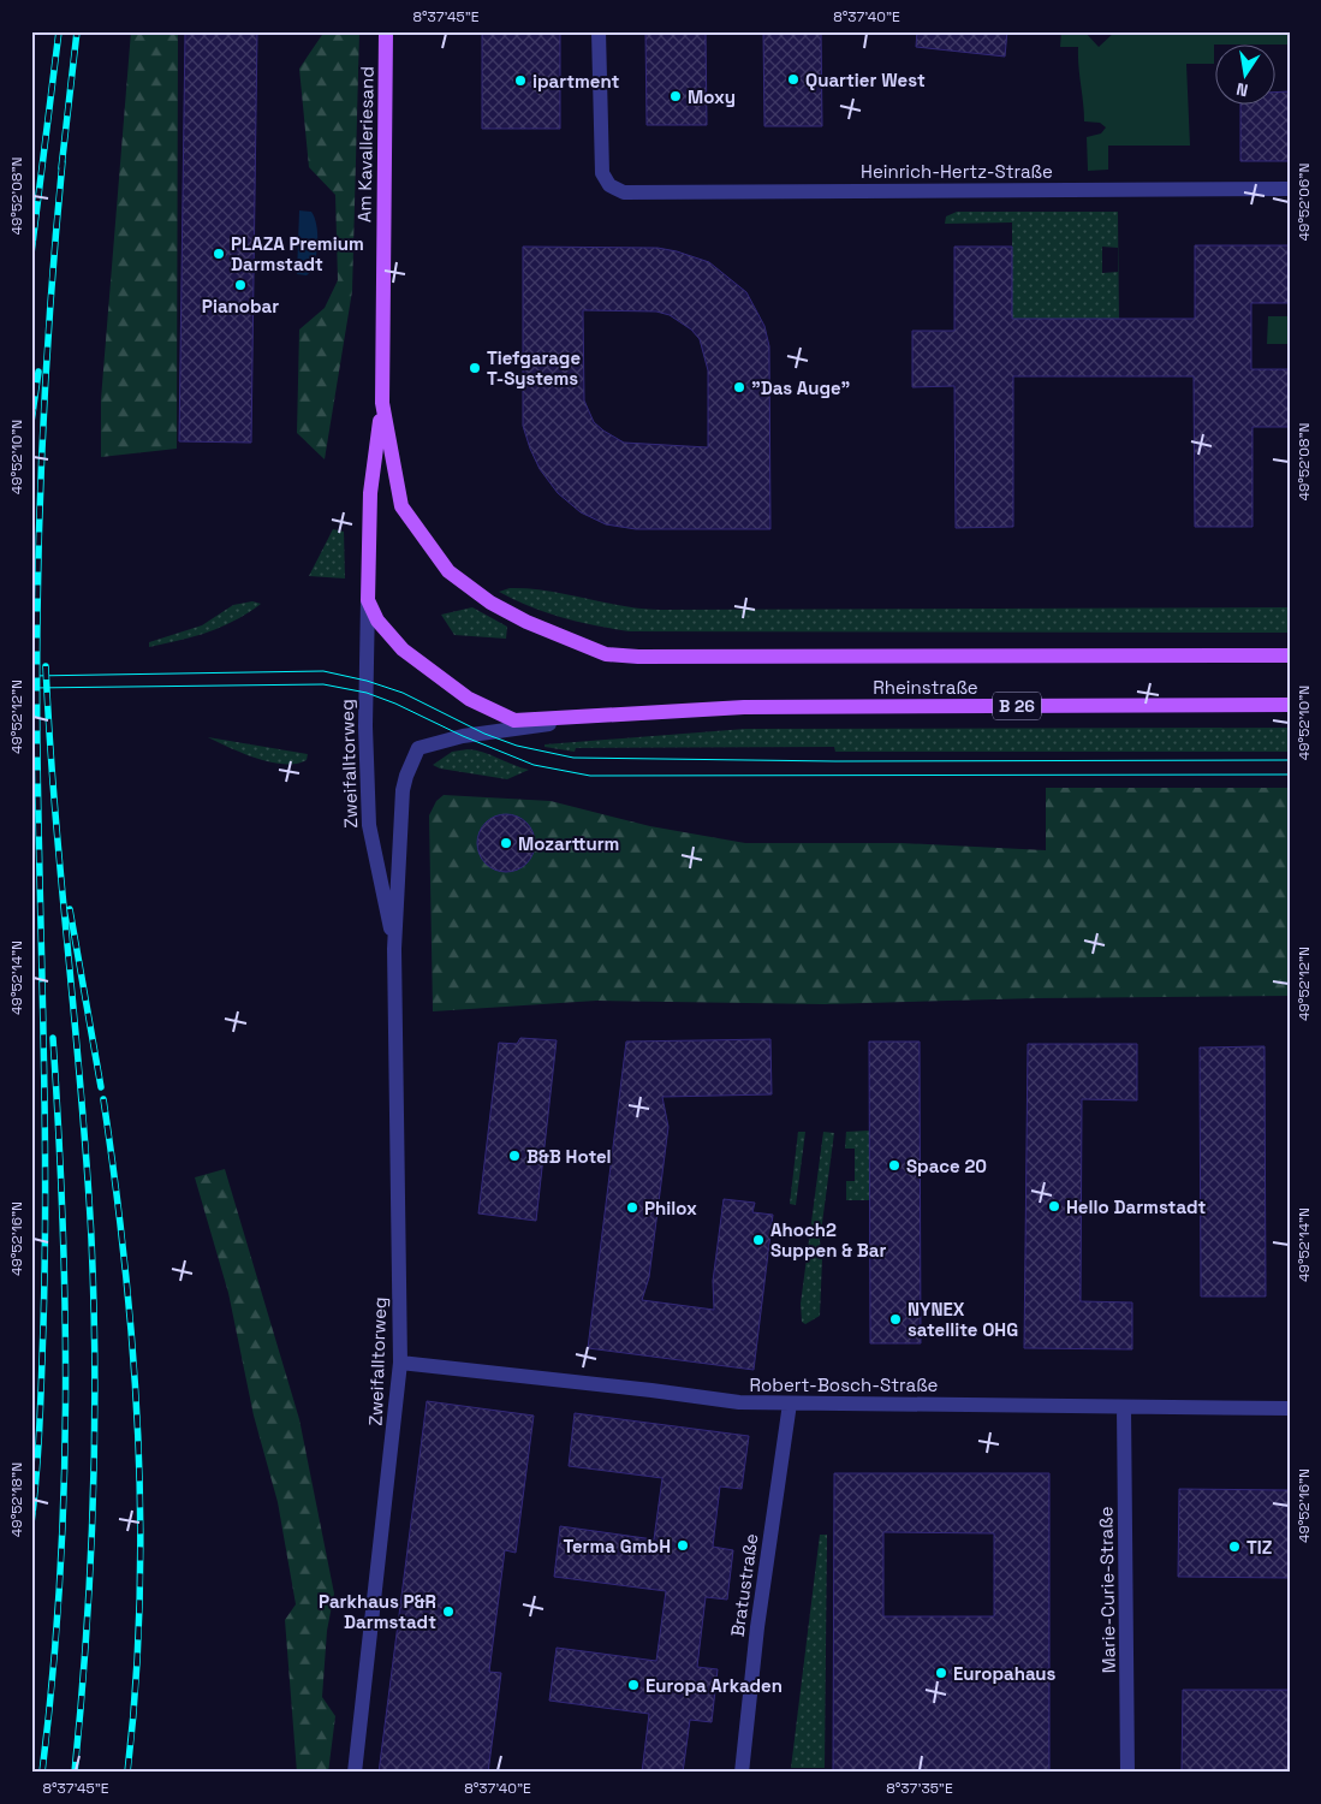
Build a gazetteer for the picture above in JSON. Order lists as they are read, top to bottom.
{
  "streets": {
    "main road": ["Am Kavalleriesand", "Rheinstraße", "B 26"],
    "street": [
      "Heinrich-Hertz-Straße",
      "Zweifalltorweg",
      "Robert-Bosch-Straße",
      "Bratustraße",
      "Marie-Curie-Straße"
    ]
  },
  "crossings": [
    ["Am Kavalleriesand", "Rheinstraße"],
    ["Am Kavalleriesand", "Zweifalltorweg"],
    ["Rheinstraße", "Zweifalltorweg"],
    ["Zweifalltorweg", "Robert-Bosch-Straße"],
    ["Robert-Bosch-Straße", "Bratustraße"],
    ["Robert-Bosch-Straße", "Marie-Curie-Straße"]
  ],
  "places": [
    "Quartier West",
    "ipartment",
    "Moxy",
    "PLAZA Premium Darmstadt",
    "Pianobar",
    "Tiefgarage T-Systems",
    "\"Das Auge\"",
    "Mozartturm",
    "B&B Hotel",
    "Space 20",
    "Hello Darmstadt",
    "Philox",
    "Ahoch2 Suppen & Bar",
    "NYNEX satellite OHG",
    "Terma GmbH",
    "TIZ",
    "Parkhaus P&R Darmstadt",
    "Europahaus",
    "Europa Arkaden"
  ],
  "north": "bottom",
  "coordinates": [
    "8°37'45\"E",
    "8°37'40\"E",
    "49°52'08\"N",
    "49°52'06\"N",
    "49°52'10\"N",
    "49°52'12\"N",
    "49°52'14\"N",
    "49°52'16\"N",
    "49°52'18\"N",
    "8°37'35\"E"
  ]
}
